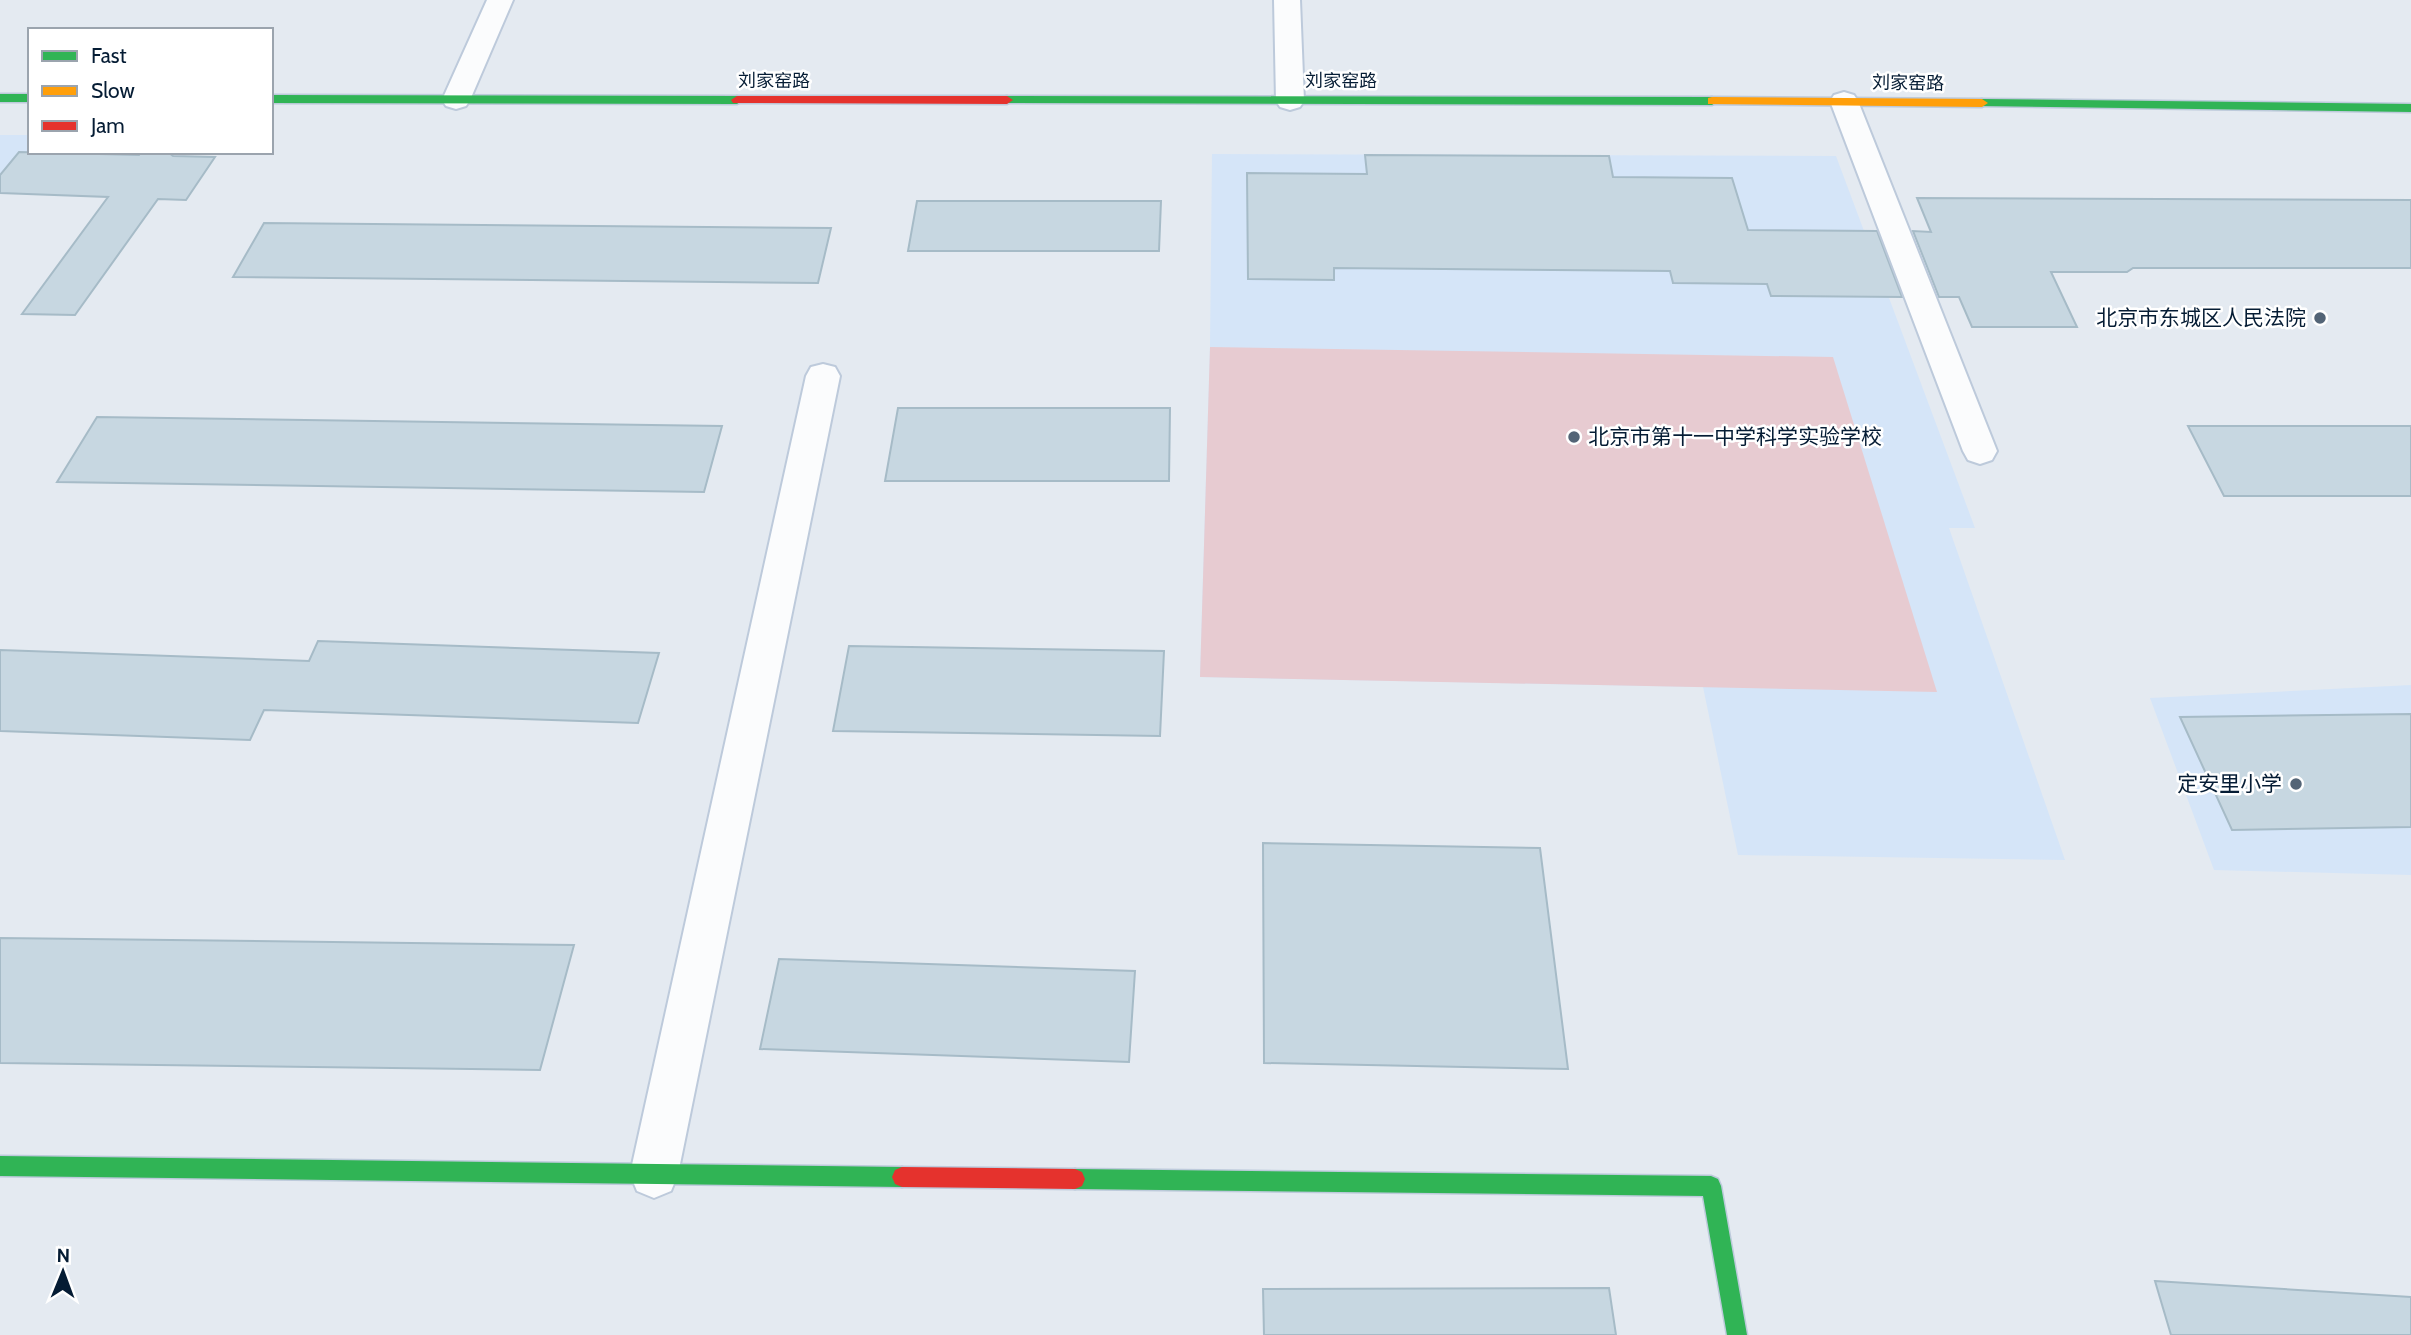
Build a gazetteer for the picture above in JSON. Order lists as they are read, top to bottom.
{
  "streets": {
    "street": ["刘家窑路"]
  },
  "places": ["北京市东城区人民法院", "北京市第十一中学科学实验学校", "定安里小学"],
  "legend": ["Fast", "Slow", "Jam"],
  "north": "top"
}
